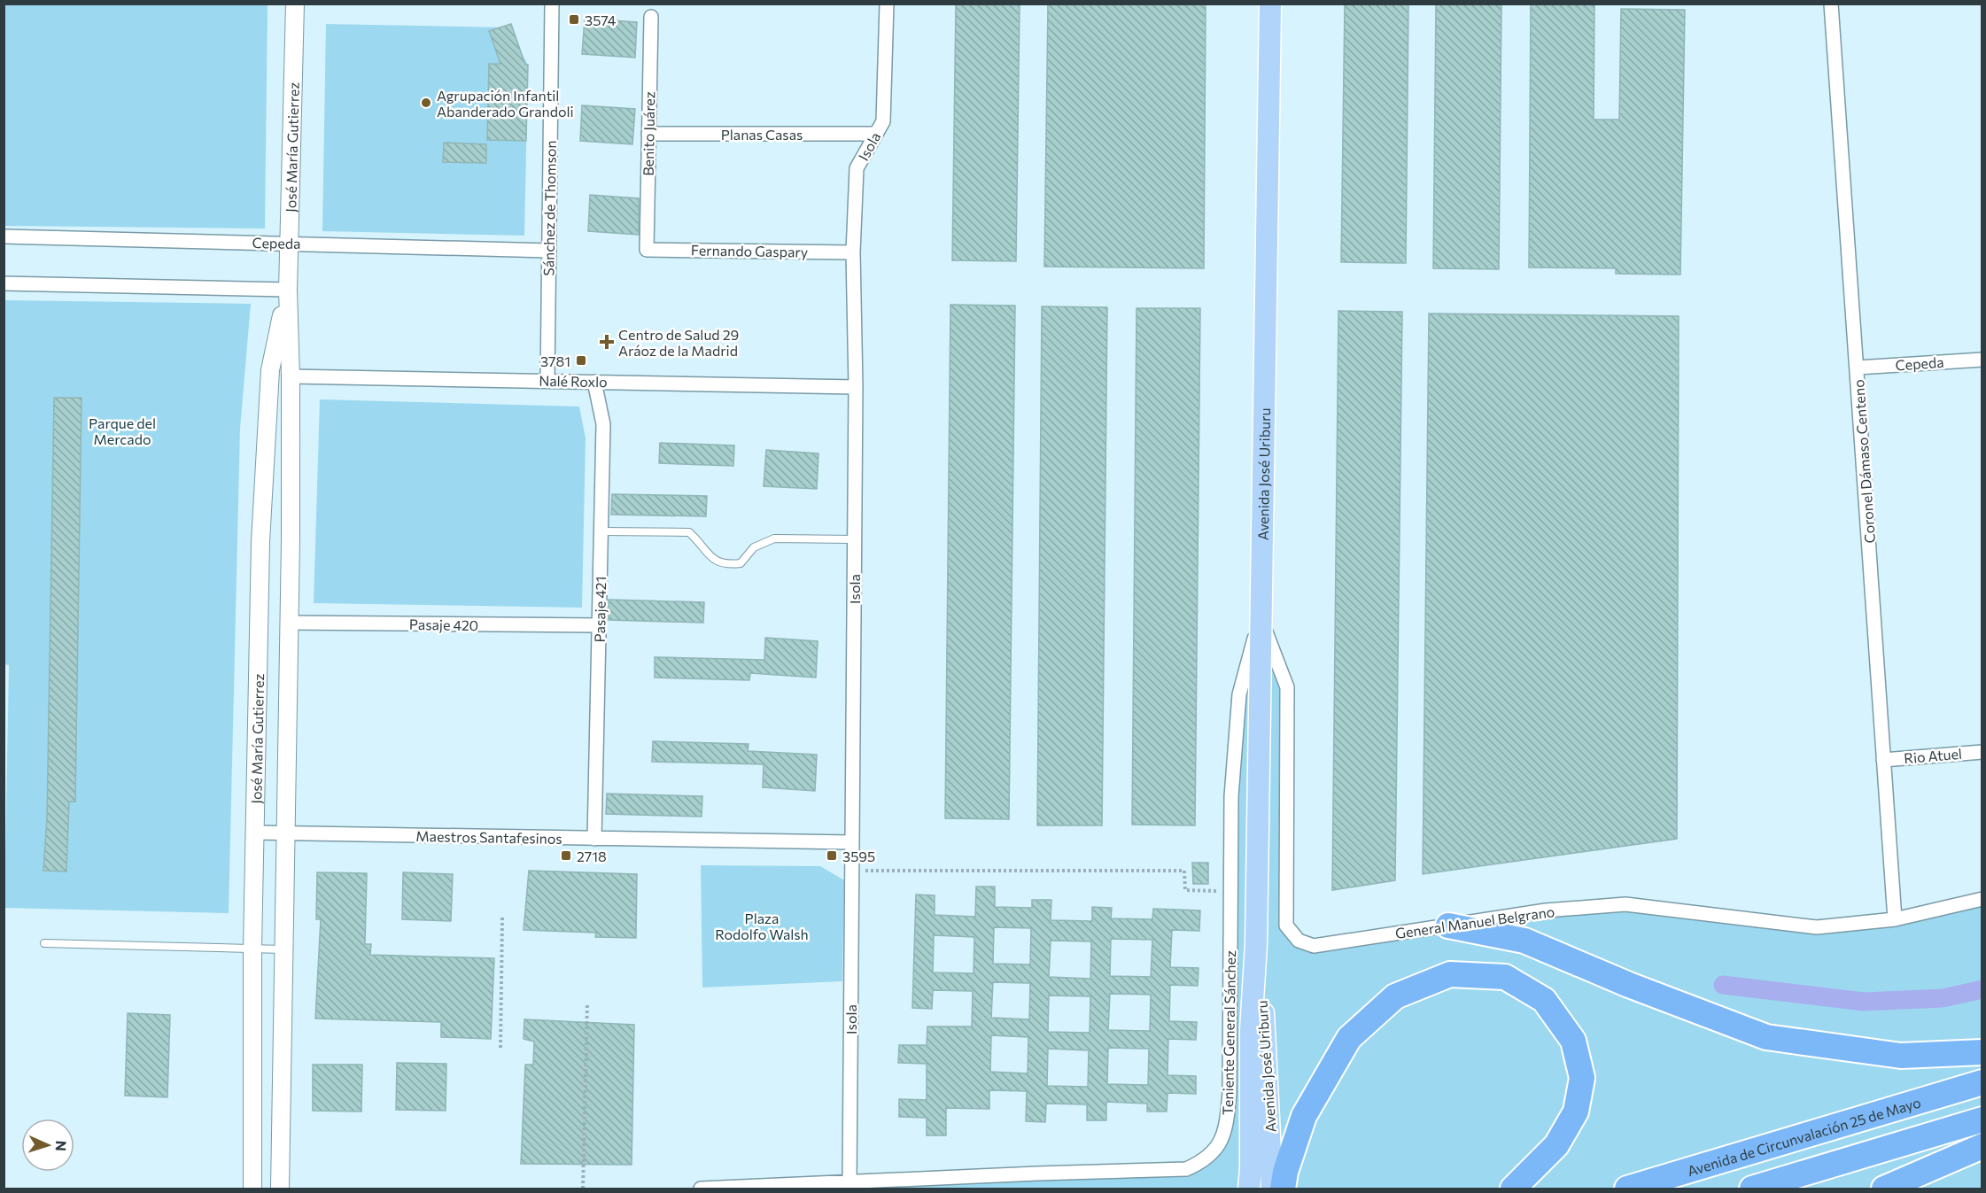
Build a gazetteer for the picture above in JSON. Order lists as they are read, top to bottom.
{
  "streets": {
    "highway": ["Avenida de Circunvalación 25 de Mayo"],
    "main road": ["Avenida José Uriburu"],
    "street": [
      "Benito Juárez",
      "Planas Casas",
      "Isola",
      "José María Gutierrez",
      "Sánchez de Thomson",
      "Cepeda",
      "Fernando Gaspary",
      "Nalé Roxlo",
      "Coronel Dámaso Centeno",
      "Pasaje 421",
      "Pasaje 420",
      "Rio Atuel",
      "Maestros Santafesinos",
      "General Manuel Belgrano",
      "Teniente General Sánchez"
    ]
  },
  "crossings": [
    ["Benito Juárez", "Planas Casas"],
    ["Benito Juárez", "Fernando Gaspary"],
    ["Planas Casas", "Isola"],
    ["Isola", "Fernando Gaspary"],
    ["Isola", "Nalé Roxlo"],
    ["Isola", "Maestros Santafesinos"],
    ["Isola", "Teniente General Sánchez"],
    ["José María Gutierrez", "Cepeda"],
    ["José María Gutierrez", "Nalé Roxlo"],
    ["José María Gutierrez", "Pasaje 420"],
    ["José María Gutierrez", "Maestros Santafesinos"],
    ["Sánchez de Thomson", "Cepeda"],
    ["Sánchez de Thomson", "Nalé Roxlo"],
    ["Cepeda", "Coronel Dámaso Centeno"],
    ["Nalé Roxlo", "Pasaje 421"],
    ["Coronel Dámaso Centeno", "Rio Atuel"],
    ["Coronel Dámaso Centeno", "General Manuel Belgrano"],
    ["Avenida José Uriburu", "General Manuel Belgrano"],
    ["Avenida José Uriburu", "Teniente General Sánchez"],
    ["Pasaje 421", "Pasaje 420"],
    ["Pasaje 421", "Maestros Santafesinos"],
    ["General Manuel Belgrano", "Teniente General Sánchez"]
  ],
  "parks": ["Parque del Mercado", "Plaza Rodolfo Walsh"],
  "places": {
    "transit": [
      "3574",
      "3781",
      "2718",
      "3595"
    ],
    "other": ["Agrupación Infantil Abanderado Grandoli"],
    "health": ["Centro de Salud 29 Aráoz de la Madrid"]
  },
  "north": "right"
}
